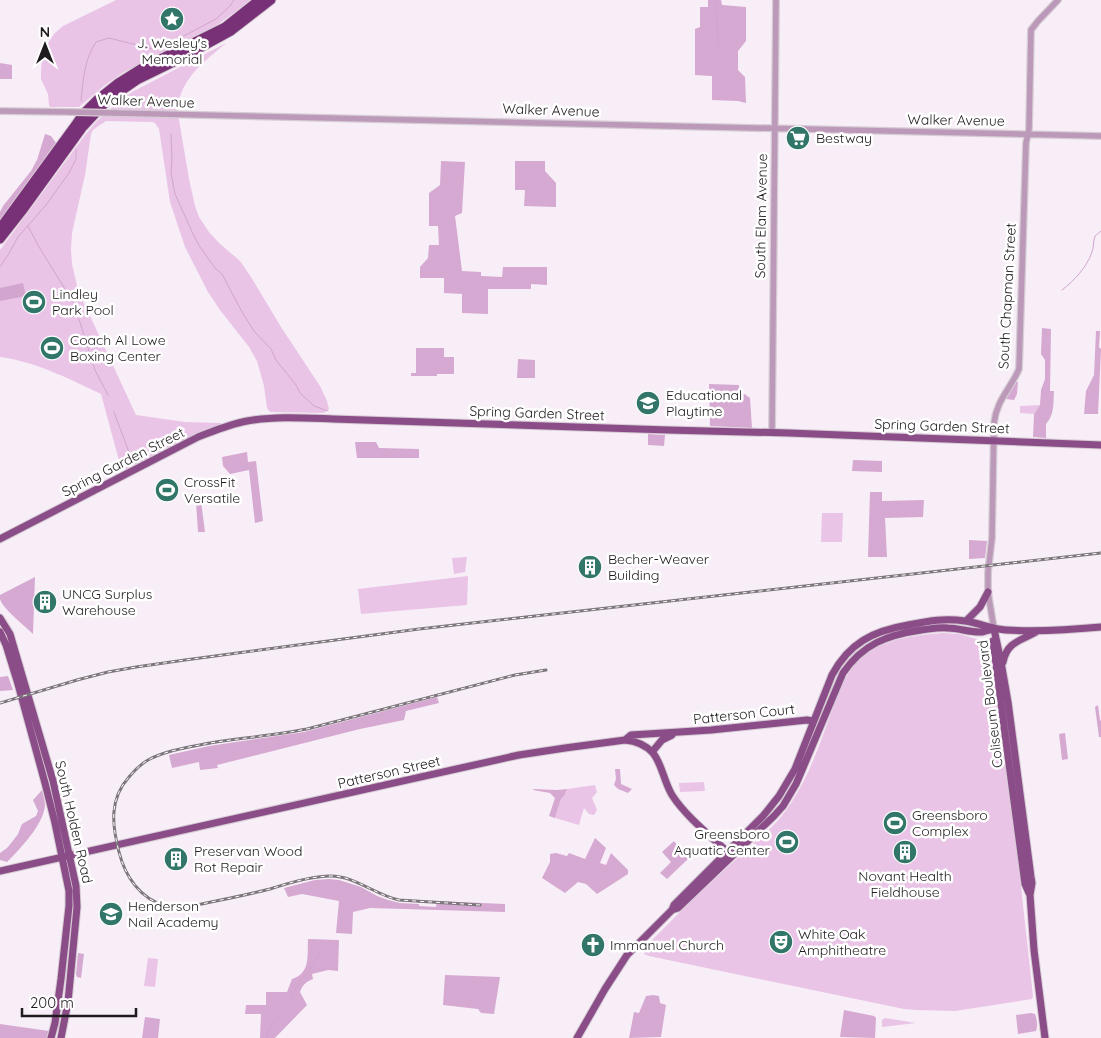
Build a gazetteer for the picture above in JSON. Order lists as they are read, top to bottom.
{
  "streets": {
    "main road": [
      "Spring Garden Street",
      "Coliseum Boulevard",
      "Patterson Court",
      "Patterson Street",
      "South Holden Road"
    ],
    "street": ["Walker Avenue", "South Elam Avenue", "South Chapman Street"]
  },
  "crossings": [
    ["Walker Avenue", "South Elam Avenue"],
    ["Walker Avenue", "South Chapman Street"],
    ["South Elam Avenue", "Spring Garden Street"],
    ["South Chapman Street", "Spring Garden Street"],
    ["South Chapman Street", "Coliseum Boulevard"],
    ["Patterson Court", "Patterson Street"],
    ["Patterson Street", "South Holden Road"]
  ],
  "places": {
    "place": ["J. Wesley's Memorial"],
    "supermarket": ["Bestway"],
    "sports": [
      "Lindley Park Pool",
      "Coach Al Lowe Boxing Center",
      "CrossFit Versatile",
      "Greensboro Complex",
      "Greensboro Aquatic Center"
    ],
    "school or university": ["Educational Playtime", "Henderson Nail Academy"],
    "building": [
      "Becher-Weaver Building",
      "UNCG Surplus Warehouse",
      "Novant Health Fieldhouse",
      "Preservan Wood Rot Repair"
    ],
    "theatre": ["White Oak Amphitheatre"],
    "church": ["Immanuel Church"]
  },
  "scale_bar": "200 m",
  "north": "top"
}
